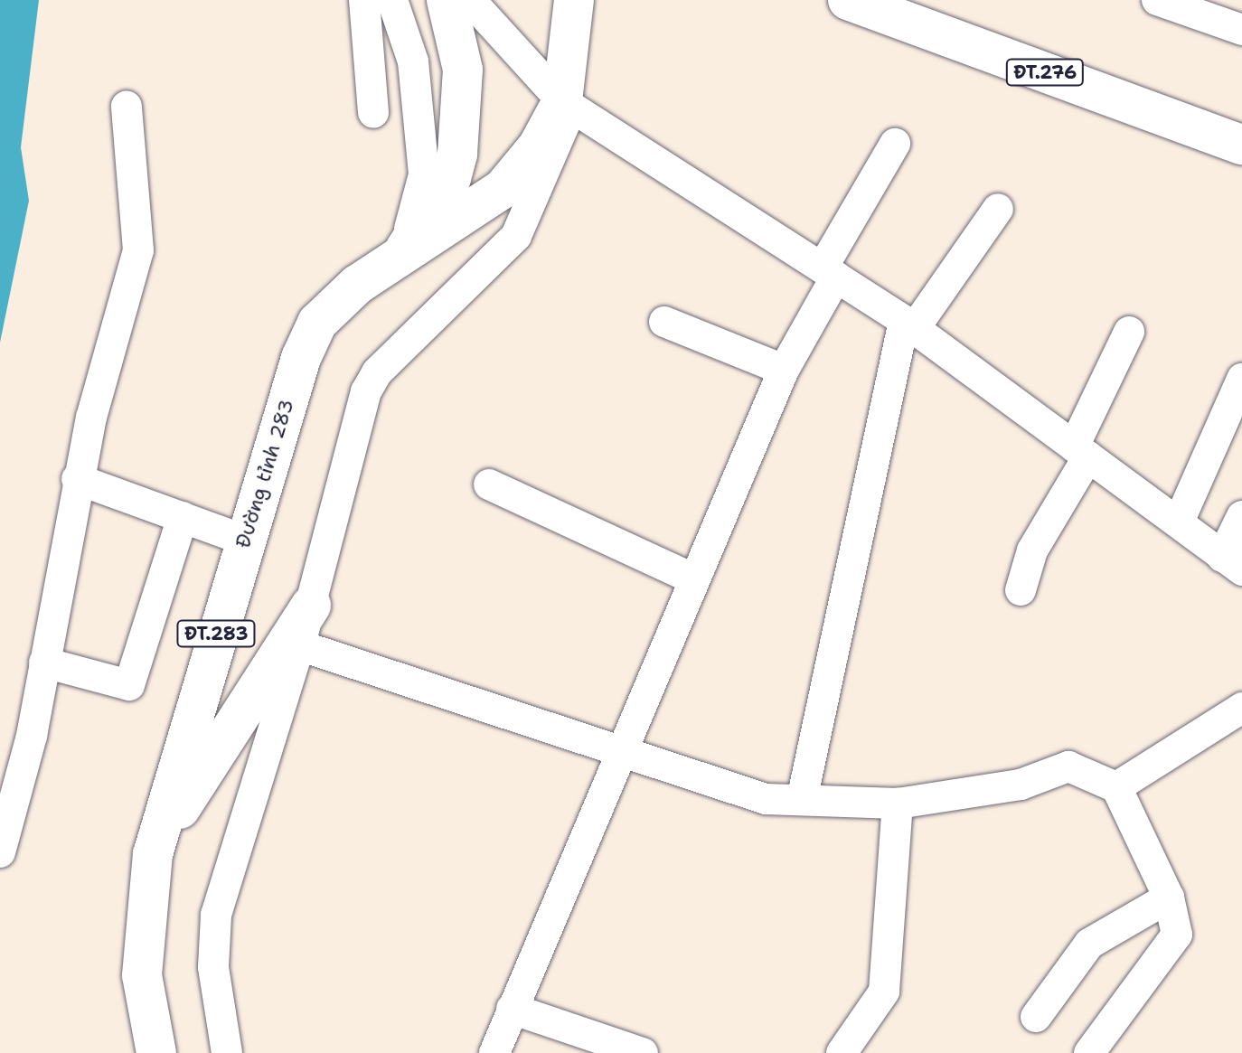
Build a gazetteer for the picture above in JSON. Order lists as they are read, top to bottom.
{
  "streets": {
    "main road": ["ĐT.276", "Đường tỉnh 283", "ĐT.283"]
  }
}
